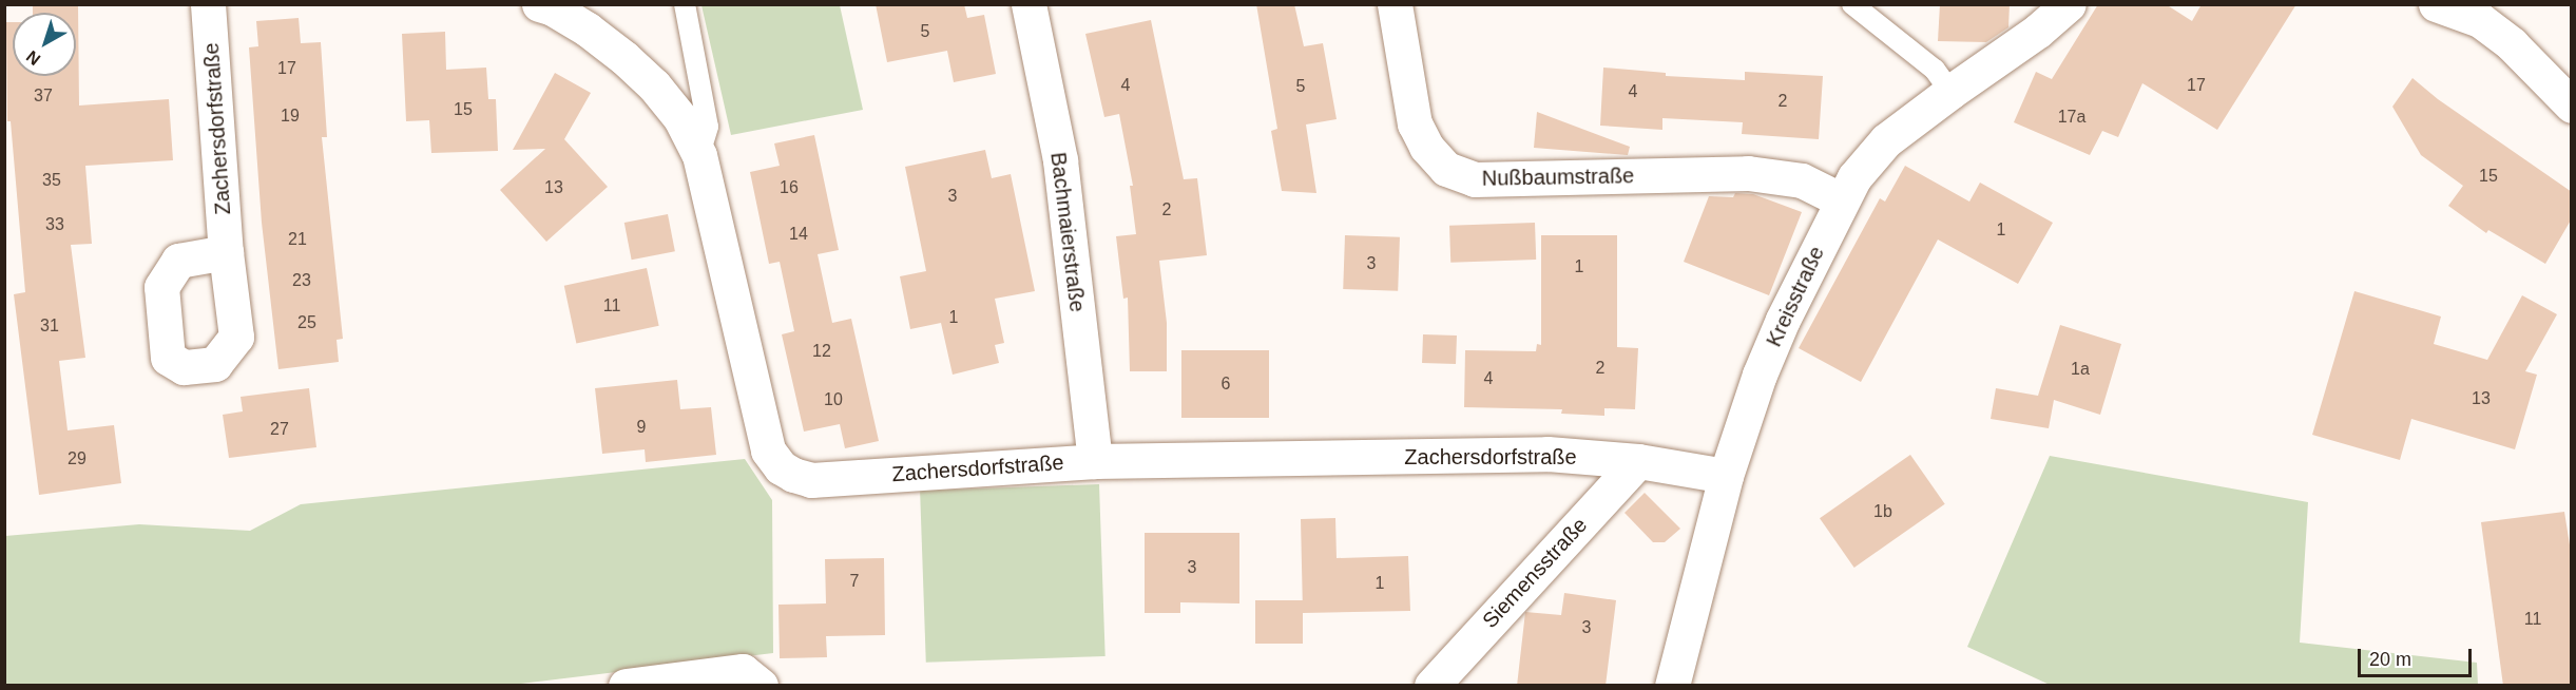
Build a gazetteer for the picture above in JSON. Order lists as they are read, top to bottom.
{
  "streets": {
    "street": [
      "Zachersdorfstraße",
      "Nußbaumstraße",
      "Bachmaierstraße",
      "Kreisstraße",
      "Siemensstraße"
    ]
  },
  "crossings": [
    ["Zachersdorfstraße", "Bachmaierstraße"],
    ["Zachersdorfstraße", "Kreisstraße"],
    ["Zachersdorfstraße", "Siemensstraße"],
    ["Nußbaumstraße", "Kreisstraße"]
  ],
  "house_numbers": [
    "5",
    "17",
    "4",
    "17",
    "5",
    "4",
    "37",
    "2",
    "15",
    "19",
    "17a",
    "15",
    "35",
    "13",
    "16",
    "3",
    "2",
    "33",
    "1",
    "14",
    "21",
    "3",
    "1",
    "23",
    "11",
    "1",
    "25",
    "31",
    "12",
    "2",
    "1a",
    "4",
    "6",
    "13",
    "10",
    "9",
    "27",
    "29",
    "1b",
    "3",
    "7",
    "1",
    "11",
    "3"
  ],
  "scale_bar": "20 m",
  "north": "bottom left"
}
